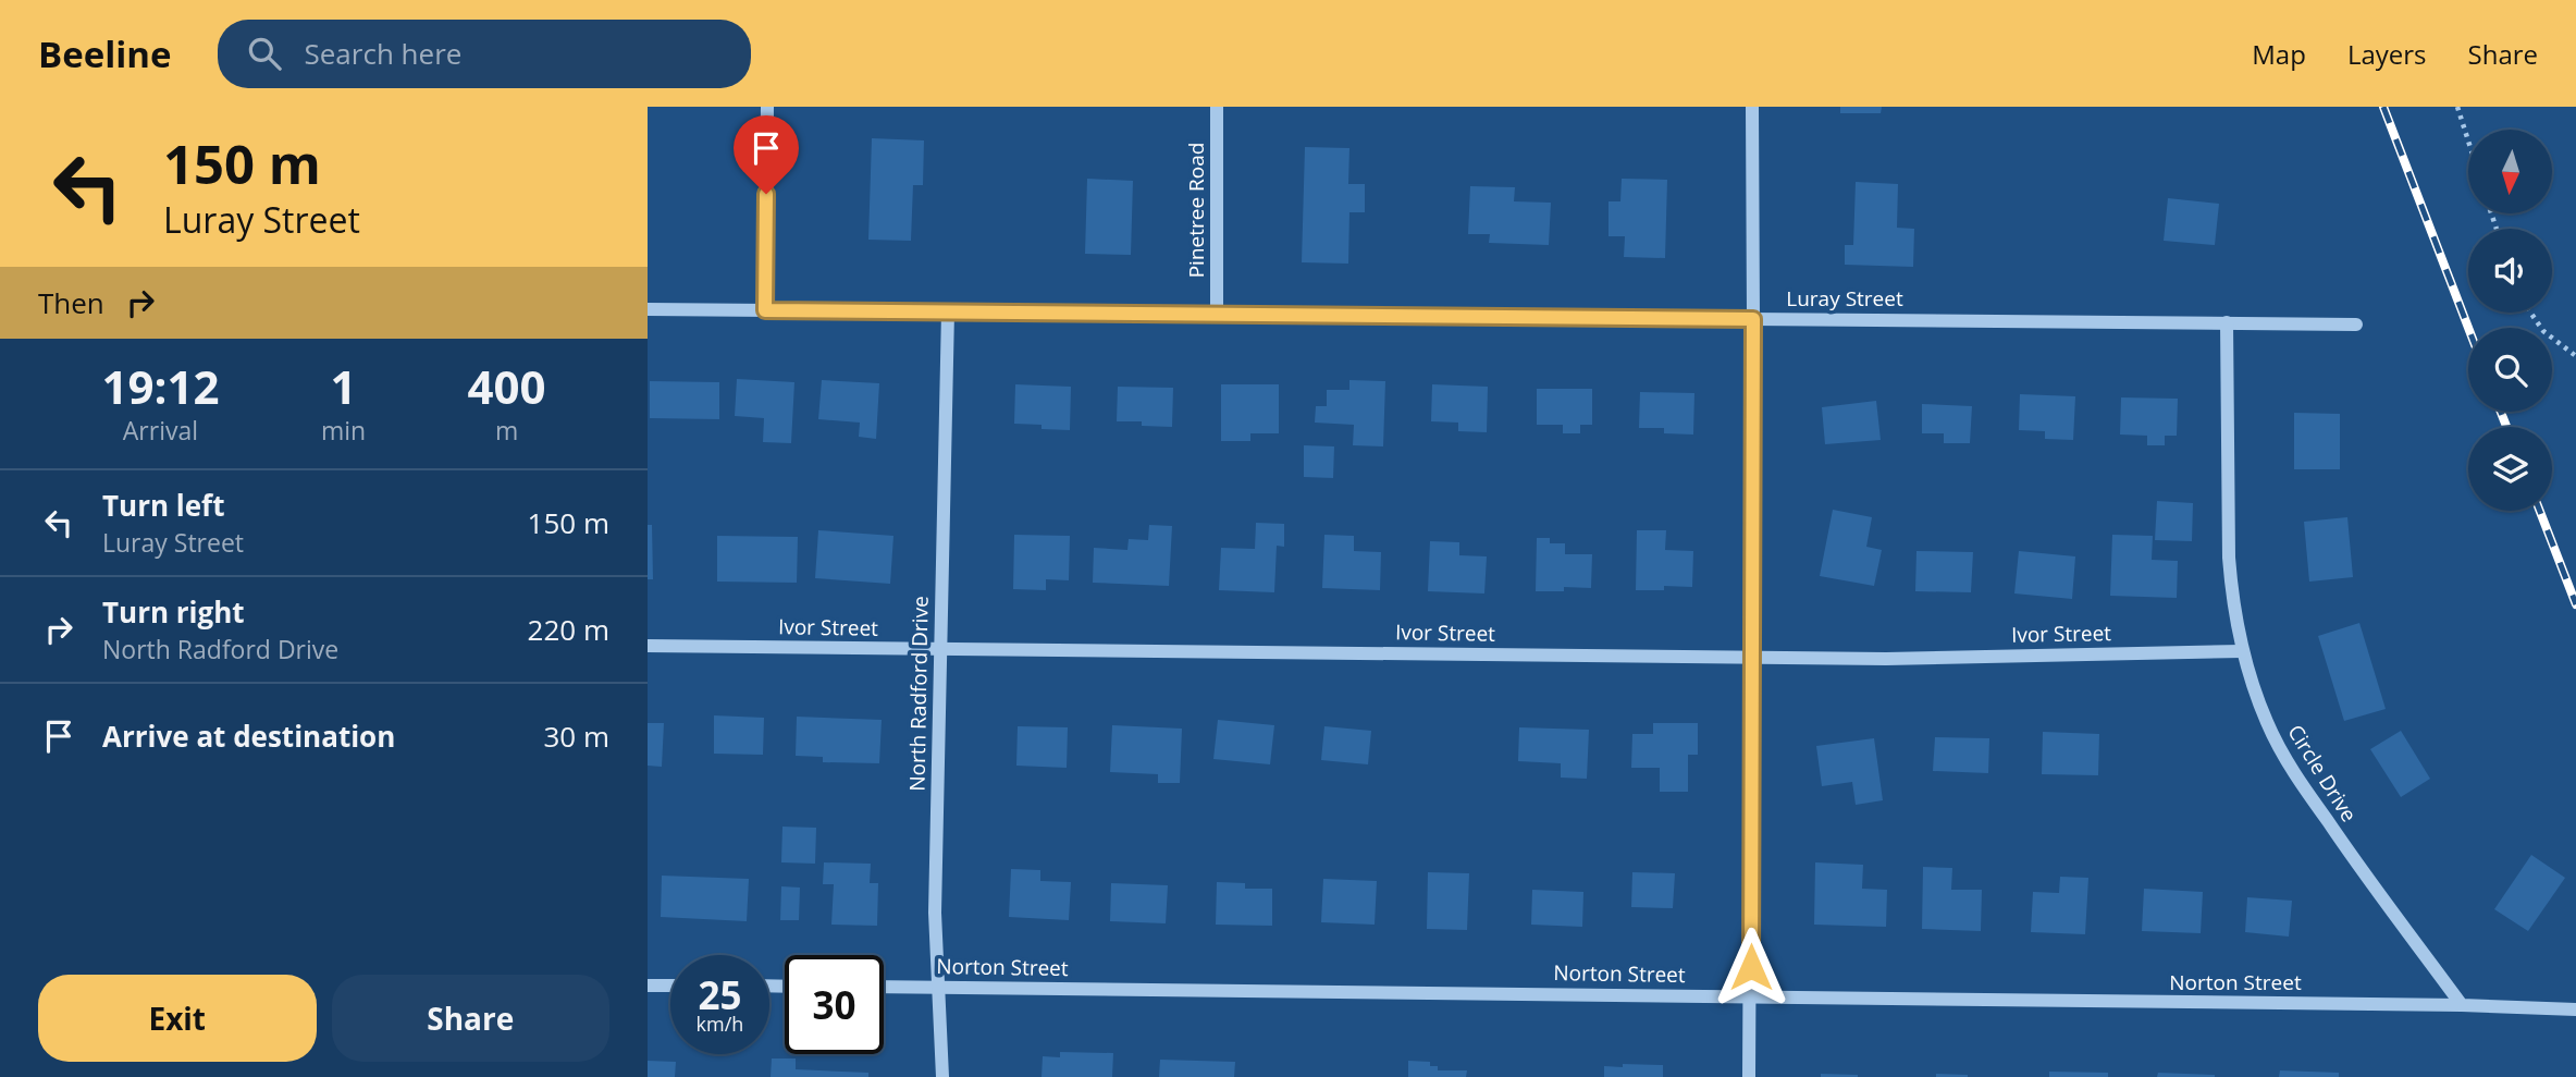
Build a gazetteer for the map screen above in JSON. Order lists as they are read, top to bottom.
{
  "streets": {
    "street": [
      "Pinetree Road",
      "Luray Street",
      "Ivor Street",
      "North Radford Drive",
      "Circle Drive",
      "Norton Street"
    ]
  },
  "crossings": [
    ["Pinetree Road", "Luray Street"],
    ["Luray Street", "North Radford Drive"],
    ["Luray Street", "Circle Drive"],
    ["Ivor Street", "North Radford Drive"],
    ["Ivor Street", "Circle Drive"],
    ["North Radford Drive", "Norton Street"],
    ["Circle Drive", "Norton Street"]
  ],
  "north": "bottom",
  "page": {
    "header": "Beeline",
    "search": "Search here",
    "nav": ["Map", "Layers", "Share"],
    "turn": ["150 m", "Luray Street"],
    "then": "Then",
    "eta": [
      "19:12",
      "Arrival",
      "1",
      "min",
      "400",
      "m"
    ],
    "list": [
      {
        "name": "Turn left",
        "note": "Luray Street",
        "value": "150 m"
      },
      {
        "name": "Turn right",
        "note": "North Radford Drive",
        "value": "220 m"
      },
      {
        "name": "Arrive at destination",
        "value": "30 m"
      }
    ],
    "speed": "25 km/h",
    "limit": "30",
    "buttons": ["Exit", "Share"]
  }
}
